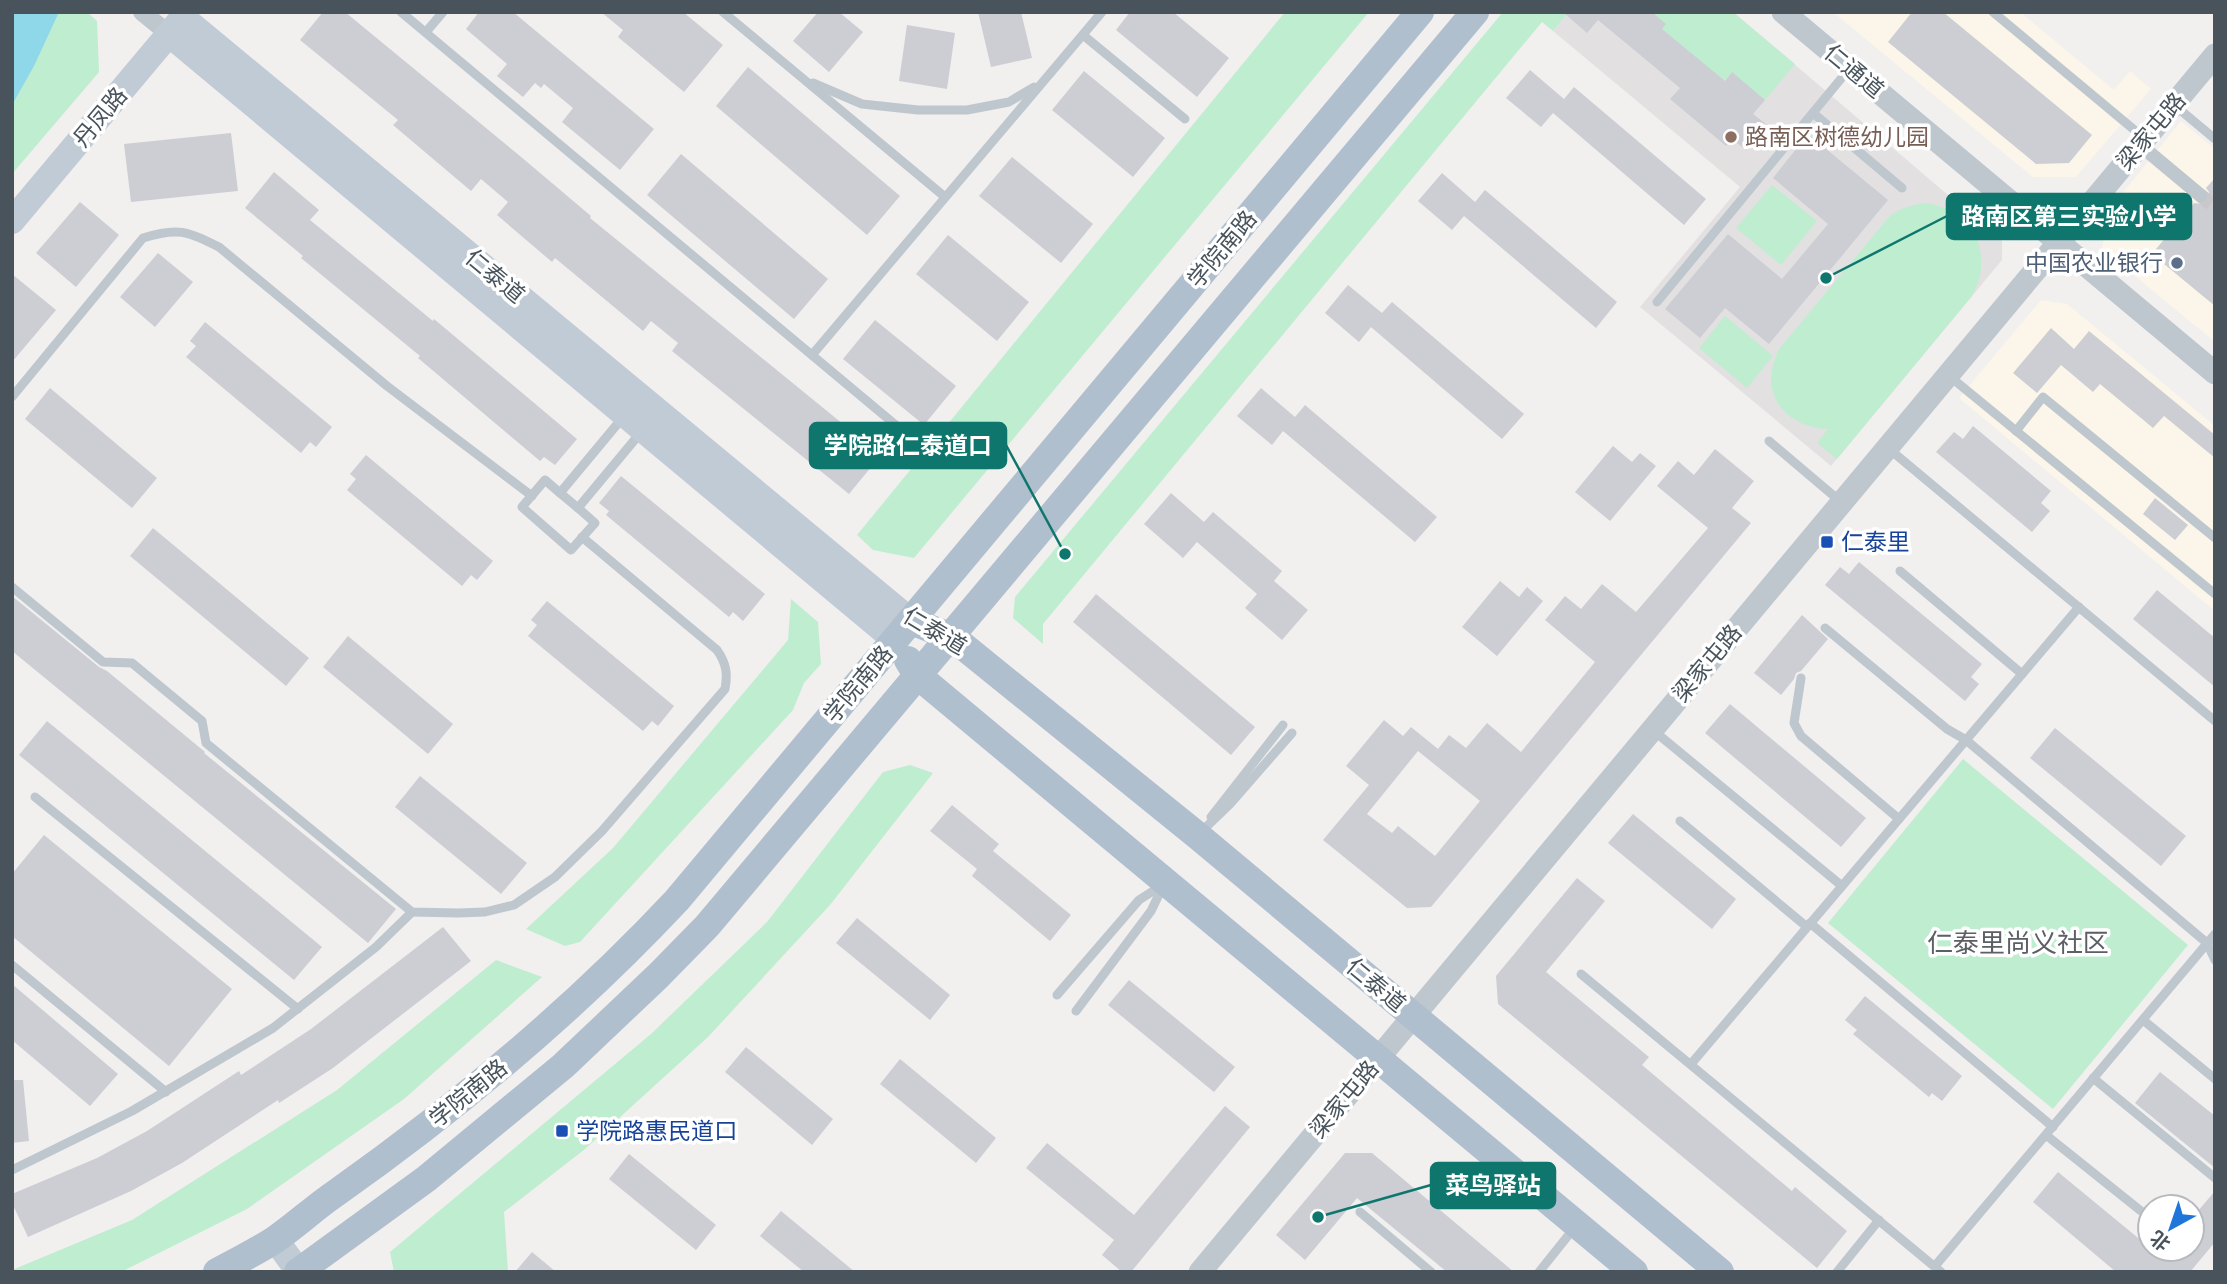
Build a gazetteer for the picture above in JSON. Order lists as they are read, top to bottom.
{
  "streets": {
    "main road": ["丹凤路", "学院南路", "仁泰道"],
    "street": ["仁通道", "梁家屯路"]
  },
  "crossings": [
    ["仁通道", "梁家屯路"],
    ["丹凤路", "仁泰道"],
    ["梁家屯路", "仁泰道"],
    ["学院南路", "仁泰道"]
  ],
  "districts": ["仁泰里尚义社区"],
  "places": {
    "other": [
      "路南区树德幼儿园",
      "中国农业银行",
      "路南区第三实验小学",
      "学院路仁泰道口",
      "菜鸟驿站"
    ],
    "transit": ["仁泰里", "学院路惠民道口"]
  },
  "north": "bottom left"
}
